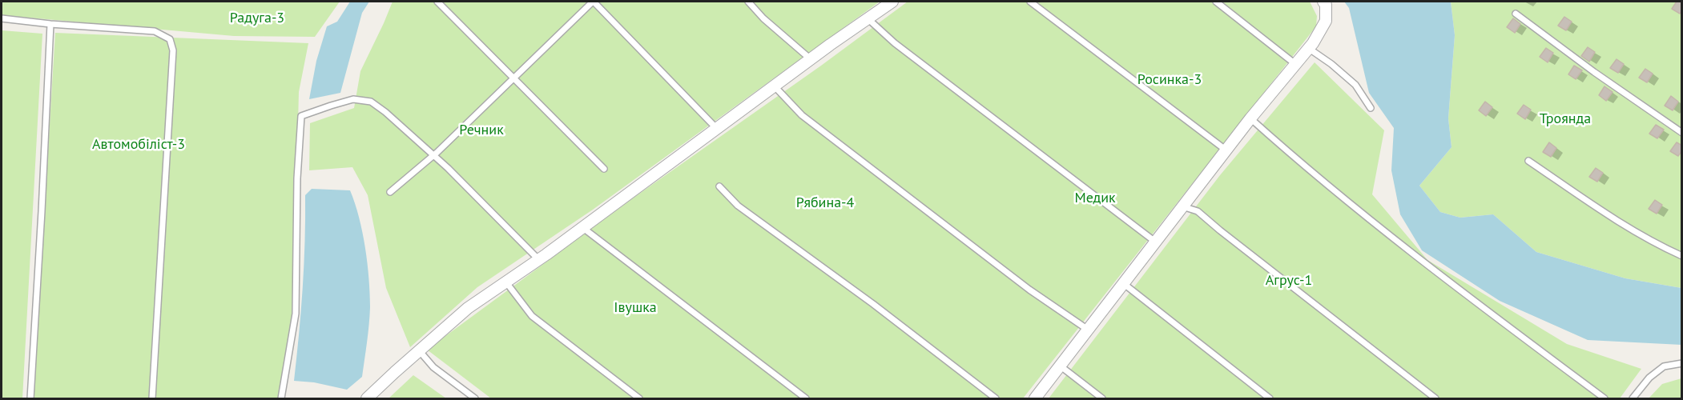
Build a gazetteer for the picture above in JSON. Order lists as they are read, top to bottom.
{
  "parks": [
    "Радуга-3",
    "Росинка-3",
    "Троянда",
    "Речник",
    "Автомобіліст-3",
    "Медик",
    "Рябина-4",
    "Агрус-1",
    "Івушка"
  ]
}
